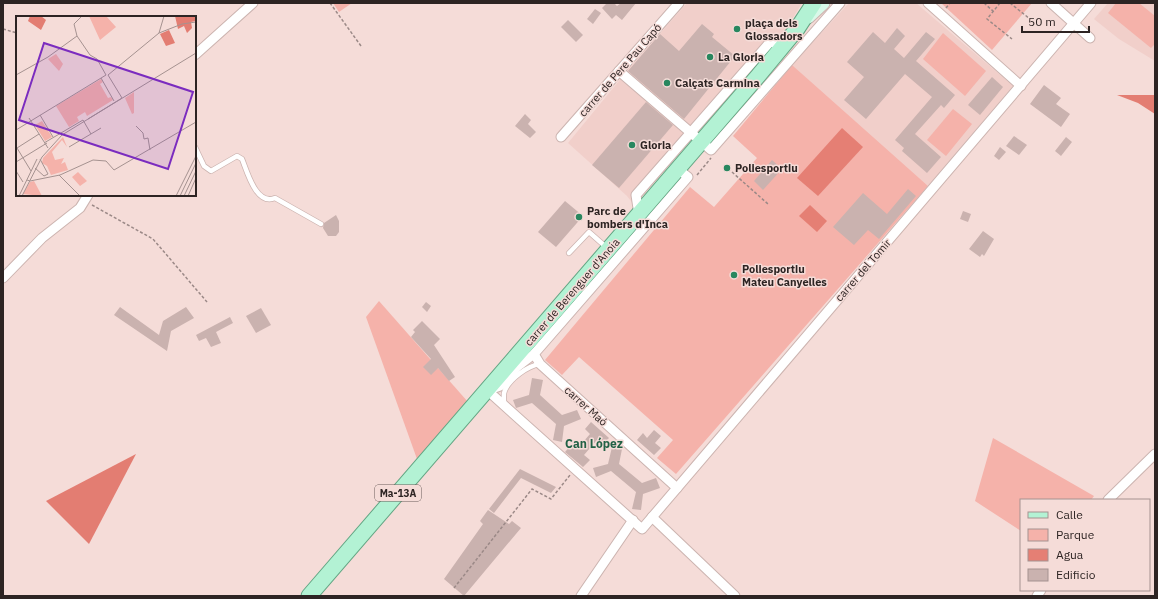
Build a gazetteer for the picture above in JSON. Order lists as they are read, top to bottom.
{
  "streets": {
    "main road": ["carrer de Berenguer d'Anoia", "Ma-13A"],
    "street": ["carrer de Pere Pau Capó", "carrer del Tomir", "carrer Maó"]
  },
  "crossings": [
    ["carrer del Tomir", "carrer Maó"],
    ["carrer de Berenguer d'Anoia", "Ma-13A"]
  ],
  "districts": ["Can López"],
  "places": [
    "plaça dels Glossadors",
    "La Gloria",
    "Calçats Carmina",
    "Gloria",
    "Poliesportiu",
    "Parc de bombers d'Inca",
    "Poliesportiu Mateu Canyelles"
  ],
  "legend": [
    "Calle",
    "Parque",
    "Agua",
    "Edificio"
  ],
  "scale_bar": "50 m"
}
